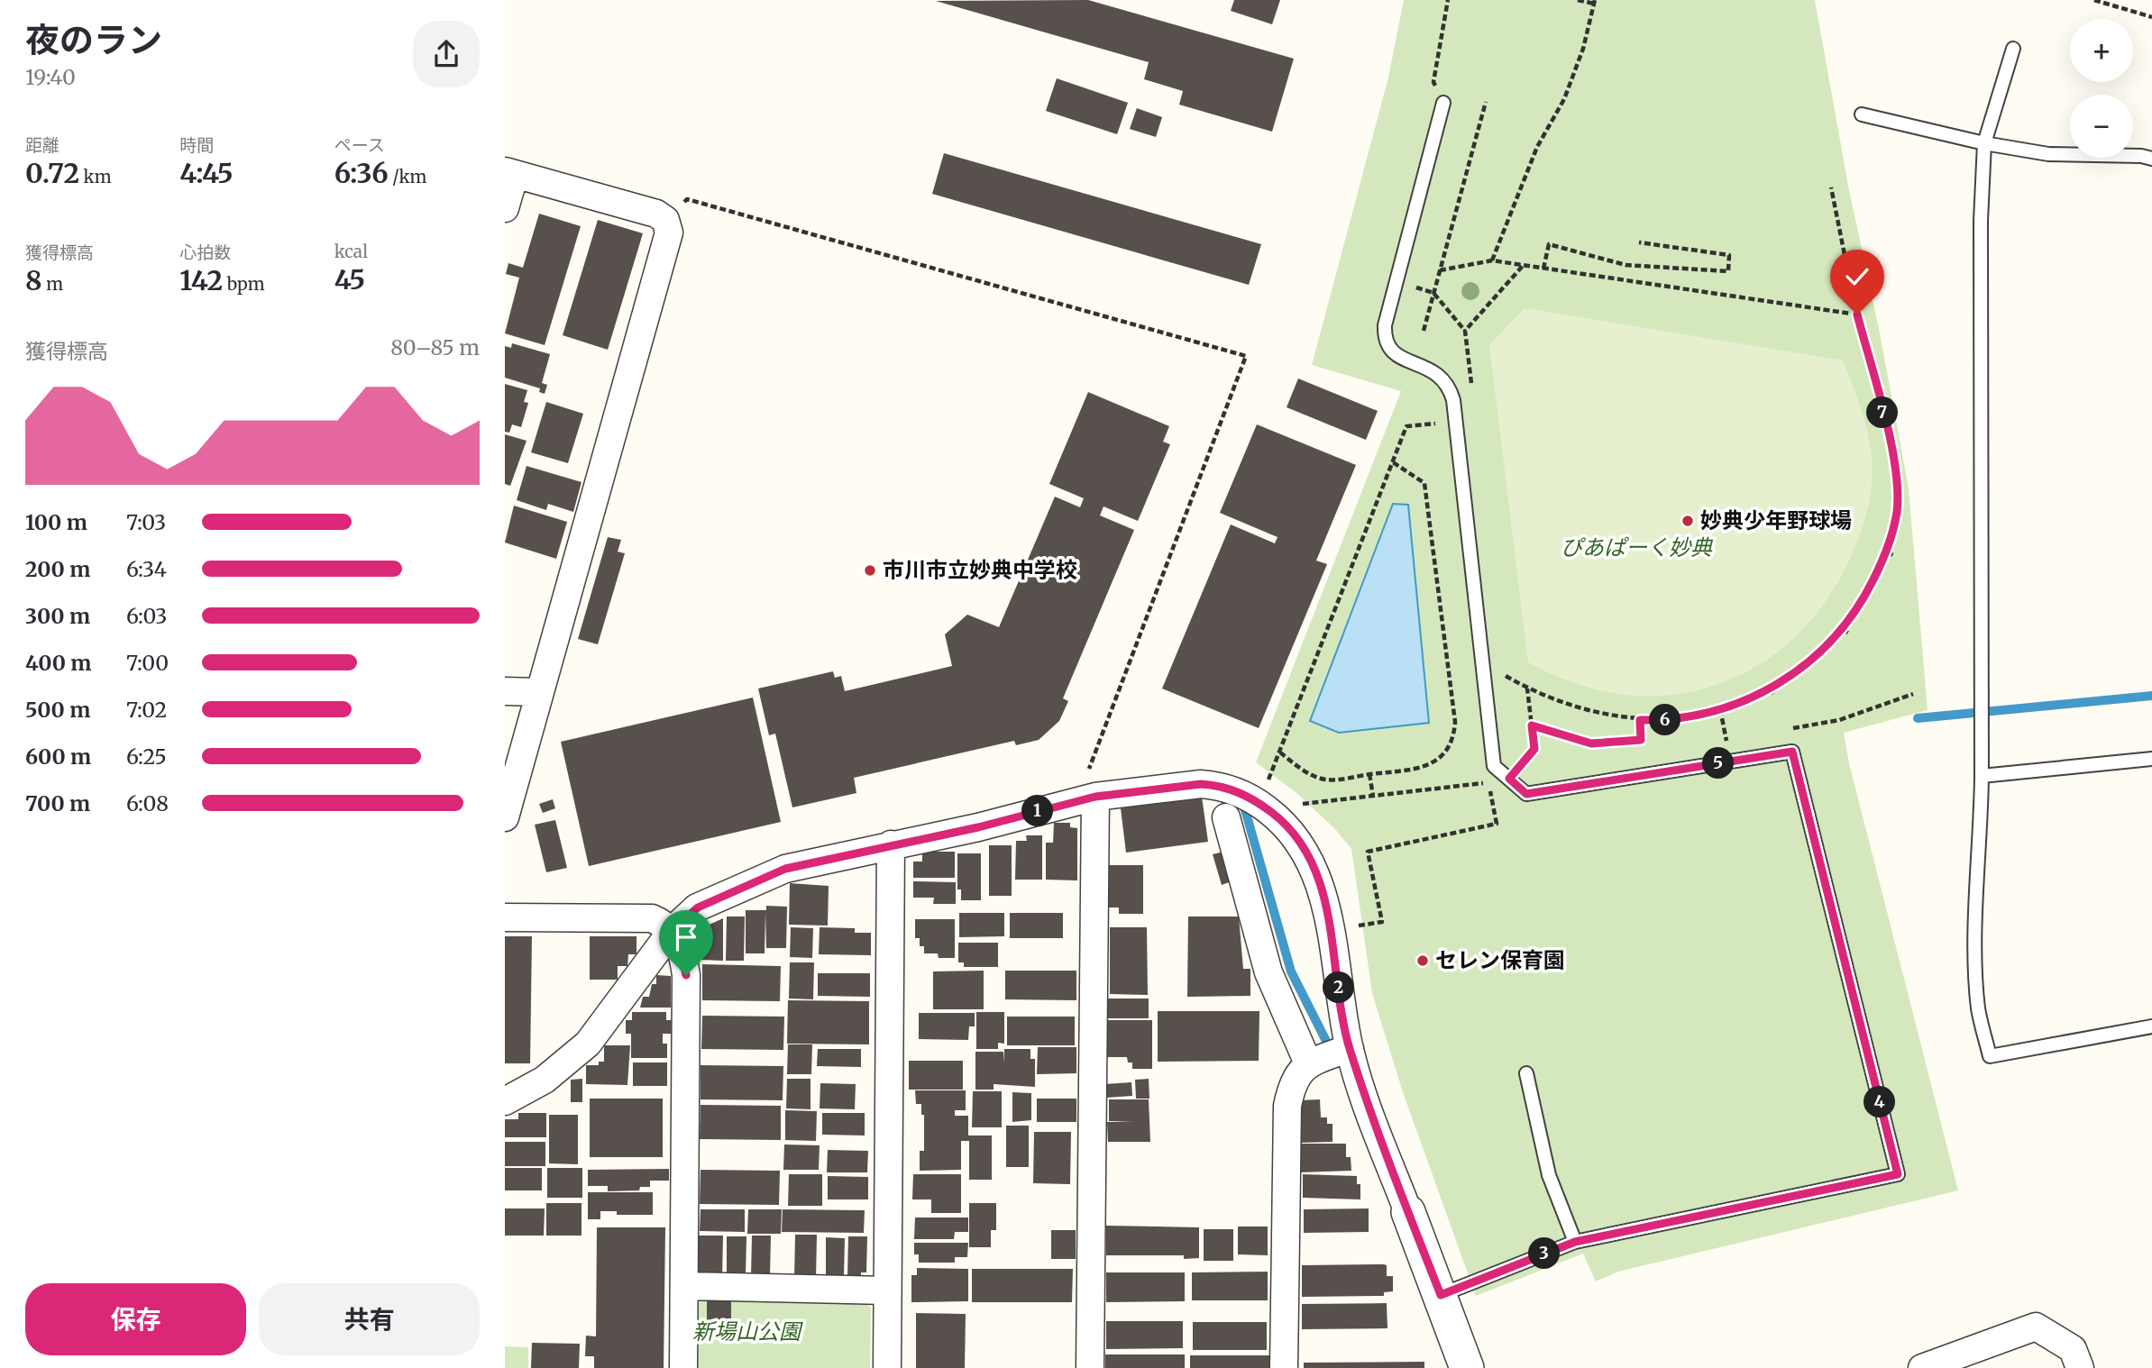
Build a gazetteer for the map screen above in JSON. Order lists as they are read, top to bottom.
{
  "parks": ["ぴあぱーく妙典", "新場山公園"],
  "places": ["妙典少年野球場", "市川市立妙典中学校", "セレン保育園"],
  "page": {
    "heading": ["夜のラン", "19:40"],
    "map_buttons": ["+", "−"],
    "stats": [
      ["距離", "0.72 km"],
      ["時間", "4:45"],
      ["ペース", "6:36 /km"],
      ["獲得標高", "8 m"],
      ["心拍数", "142 bpm"],
      ["kcal", "45"]
    ],
    "chart": ["獲得標高", "80–85 m"],
    "pins": [
      "7",
      "6",
      "5",
      "1",
      "2",
      "4",
      "3"
    ],
    "list": [
      {
        "name": "100 m",
        "note": "7:03"
      },
      {
        "name": "200 m",
        "note": "6:34"
      },
      {
        "name": "300 m",
        "note": "6:03"
      },
      {
        "name": "400 m",
        "note": "7:00"
      },
      {
        "name": "500 m",
        "note": "7:02"
      },
      {
        "name": "600 m",
        "note": "6:25"
      },
      {
        "name": "700 m",
        "note": "6:08"
      }
    ],
    "buttons": ["保存", "共有"]
  }
}
